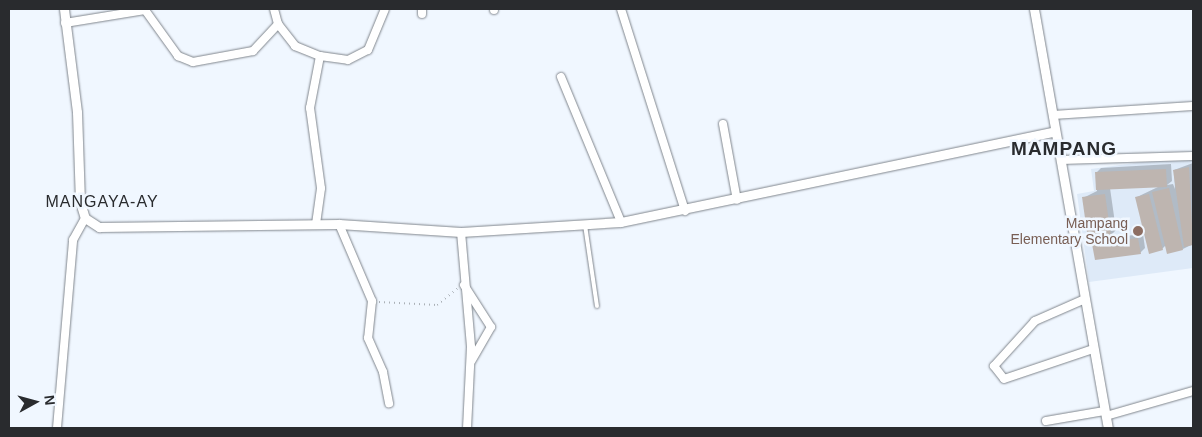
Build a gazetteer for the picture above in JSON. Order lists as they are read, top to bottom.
{
  "districts": ["MAMPANG", "MANGAYA-AY"],
  "places": ["Mampang Elementary School"],
  "north": "right"
}
